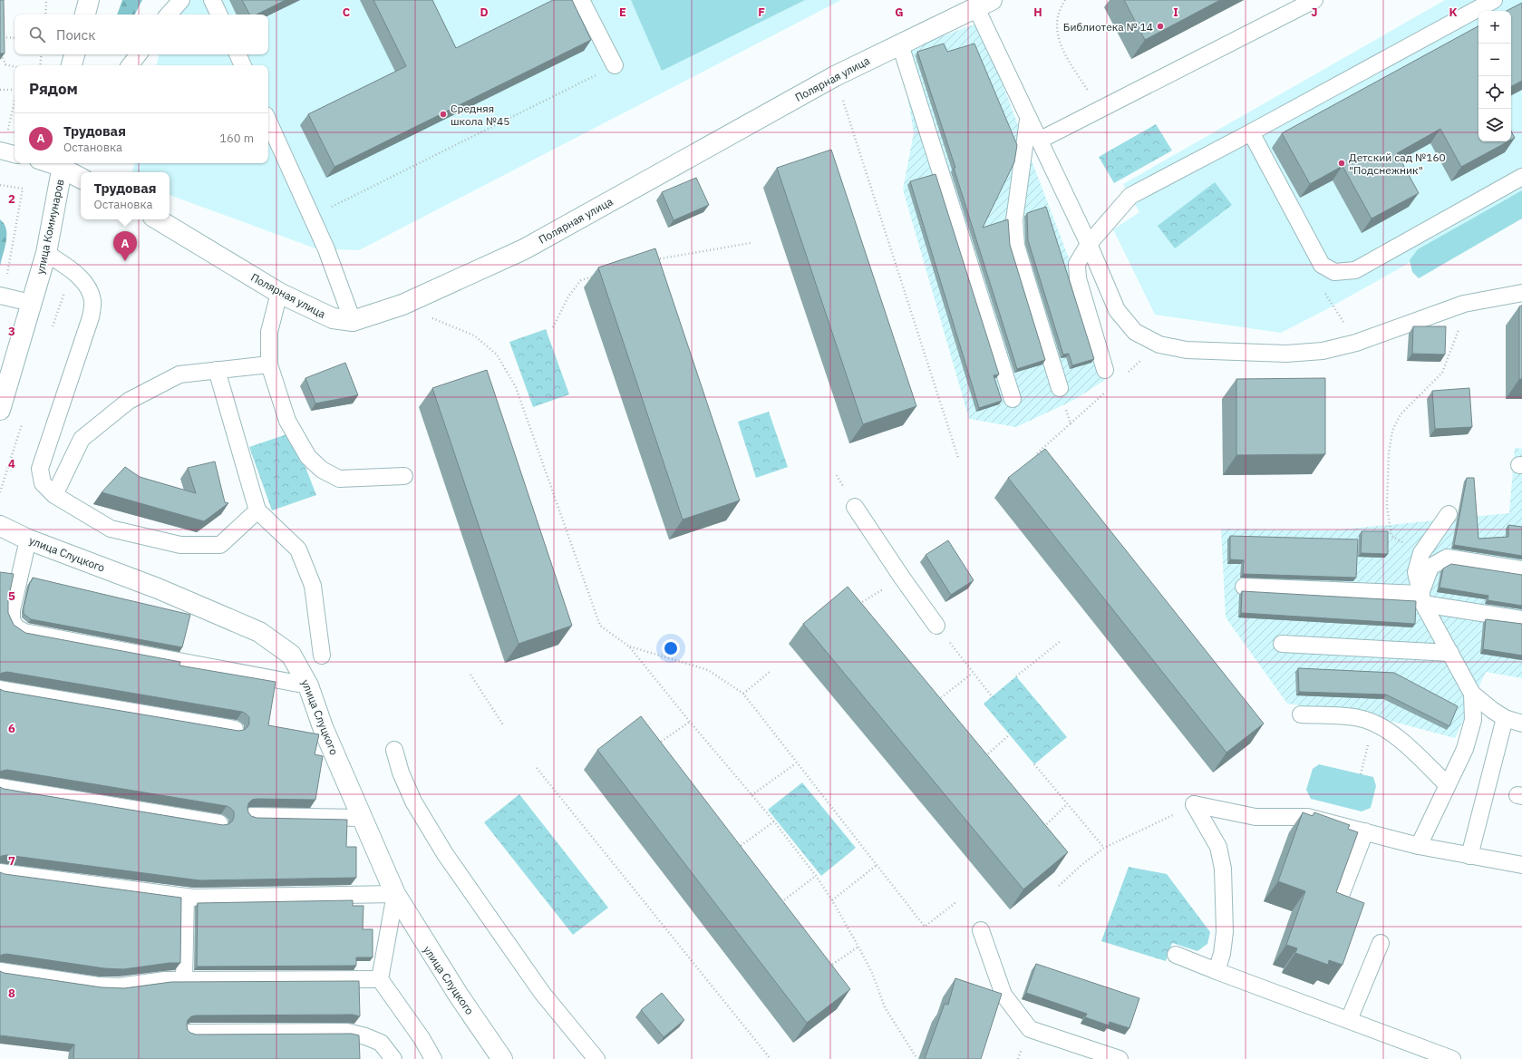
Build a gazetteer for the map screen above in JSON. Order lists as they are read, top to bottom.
{
  "streets": {
    "street": ["Полярная улица", "улица Коммунаров", "улица Слуцкого"]
  },
  "places": ["Библиотека № 14", "Средняя школа №45", "Детский сад №160 \"Подснежник\""],
  "page": {
    "map_buttons": ["+", "−"],
    "search": "Поиск",
    "heading": "Рядом",
    "list": [
      {
        "mark": "A",
        "name": "Трудовая",
        "note": "Остановка",
        "value": "160 m"
      }
    ],
    "popup": ["Трудовая", "Остановка"],
    "pins": "A"
  },
  "grid": {
    "columns": [
      "C",
      "D",
      "E",
      "F",
      "G",
      "H",
      "I",
      "J",
      "K"
    ],
    "rows": [
      "2",
      "3",
      "4",
      "5",
      "6",
      "7",
      "8"
    ]
  }
}
